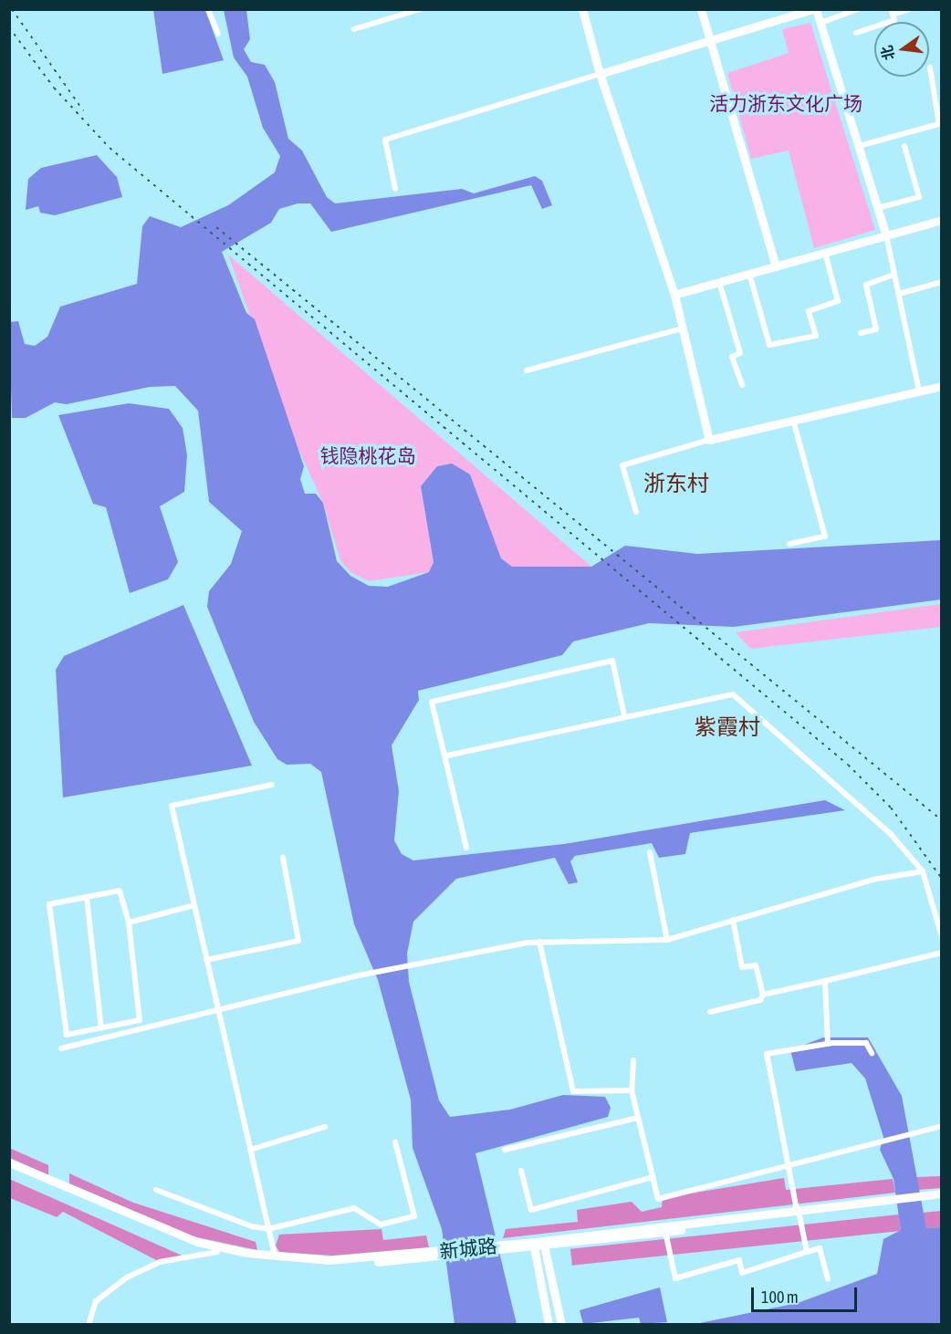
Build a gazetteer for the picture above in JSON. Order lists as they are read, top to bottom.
{
  "streets": {
    "main road": ["新城路"]
  },
  "districts": ["浙东村", "紫霞村"],
  "parks": ["活力浙东文化广场", "钱隐桃花岛"],
  "scale_bar": "100 m",
  "north": "left"
}
